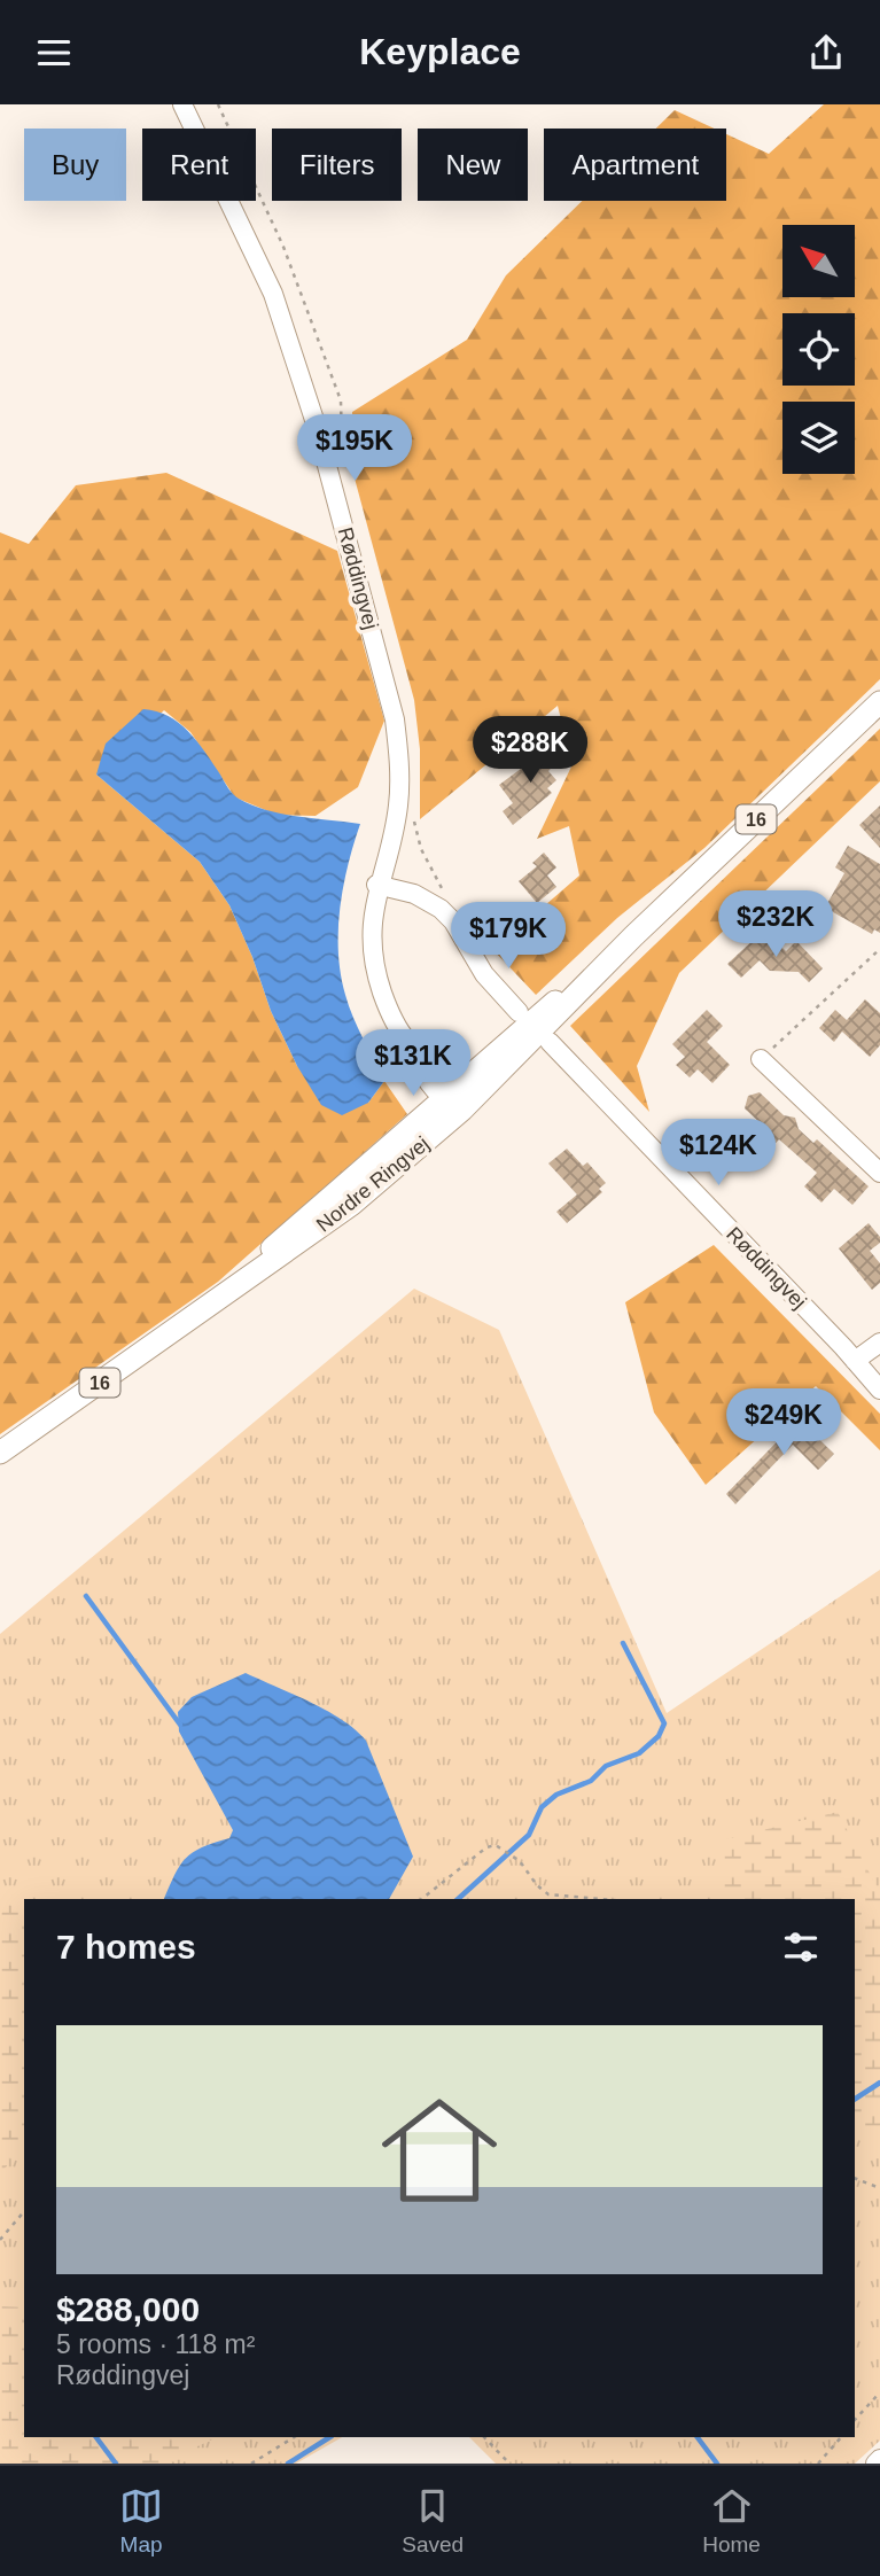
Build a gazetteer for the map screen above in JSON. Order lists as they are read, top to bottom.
{
  "streets": {
    "main road": ["16", "Nordre Ringvej"],
    "street": ["Røddingvej"]
  },
  "crossings": [
    ["Røddingvej", "Nordre Ringvej"]
  ],
  "north": "top left",
  "page": {
    "header": "Keyplace",
    "chip": [
      "Buy",
      "Rent",
      "Filters",
      "New",
      "Apartment"
    ],
    "price": [
      "$195K",
      "$288K",
      "$232K",
      "$179K",
      "$131K",
      "$124K",
      "$249K"
    ],
    "heading": "7 homes",
    "list": [
      {
        "name": "$288,000",
        "note": "5 rooms · 118 m² · Røddingvej"
      }
    ],
    "tabs": ["Map", "Saved", "Home"]
  }
}
